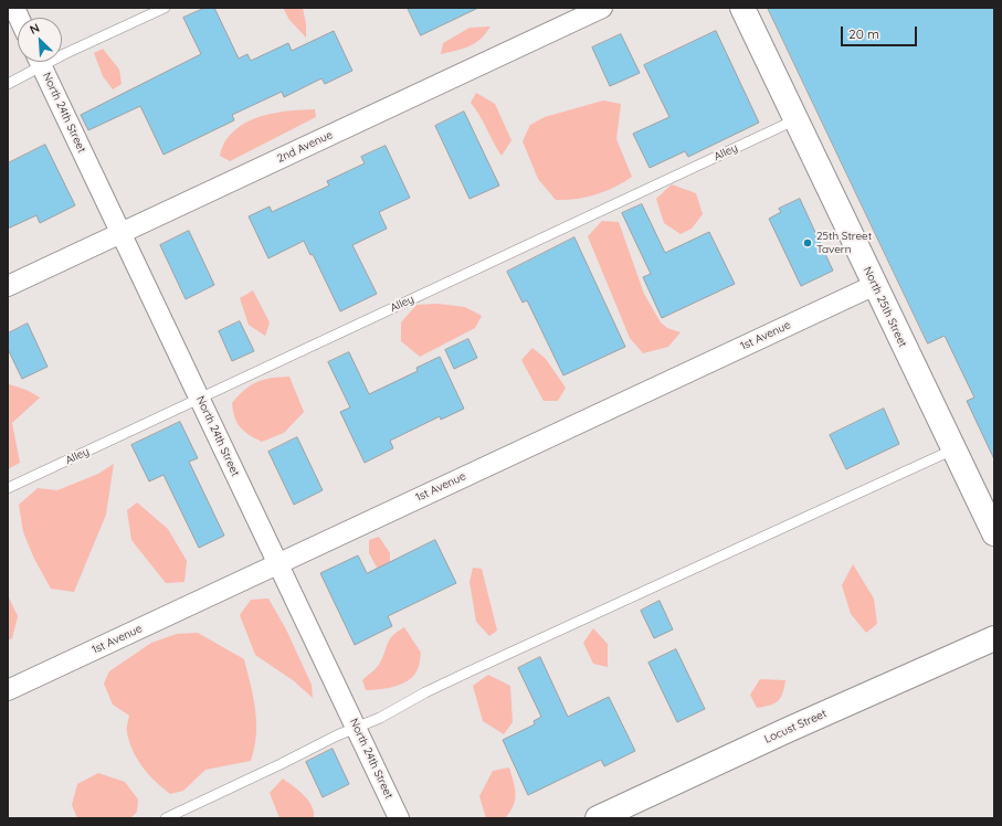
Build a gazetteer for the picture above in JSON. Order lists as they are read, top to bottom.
{
  "streets": {
    "street": [
      "North 24th Street",
      "2nd Avenue",
      "North 25th Street",
      "1st Avenue",
      "Locust Street"
    ],
    "lane": ["Alley"]
  },
  "crossings": [
    ["North 24th Street", "2nd Avenue"],
    ["North 24th Street", "Alley"],
    ["North 24th Street", "1st Avenue"],
    ["Alley", "North 25th Street"],
    ["North 25th Street", "1st Avenue"]
  ],
  "places": ["25th Street Tavern"],
  "scale_bar": "20 m",
  "north": "top left"
}
